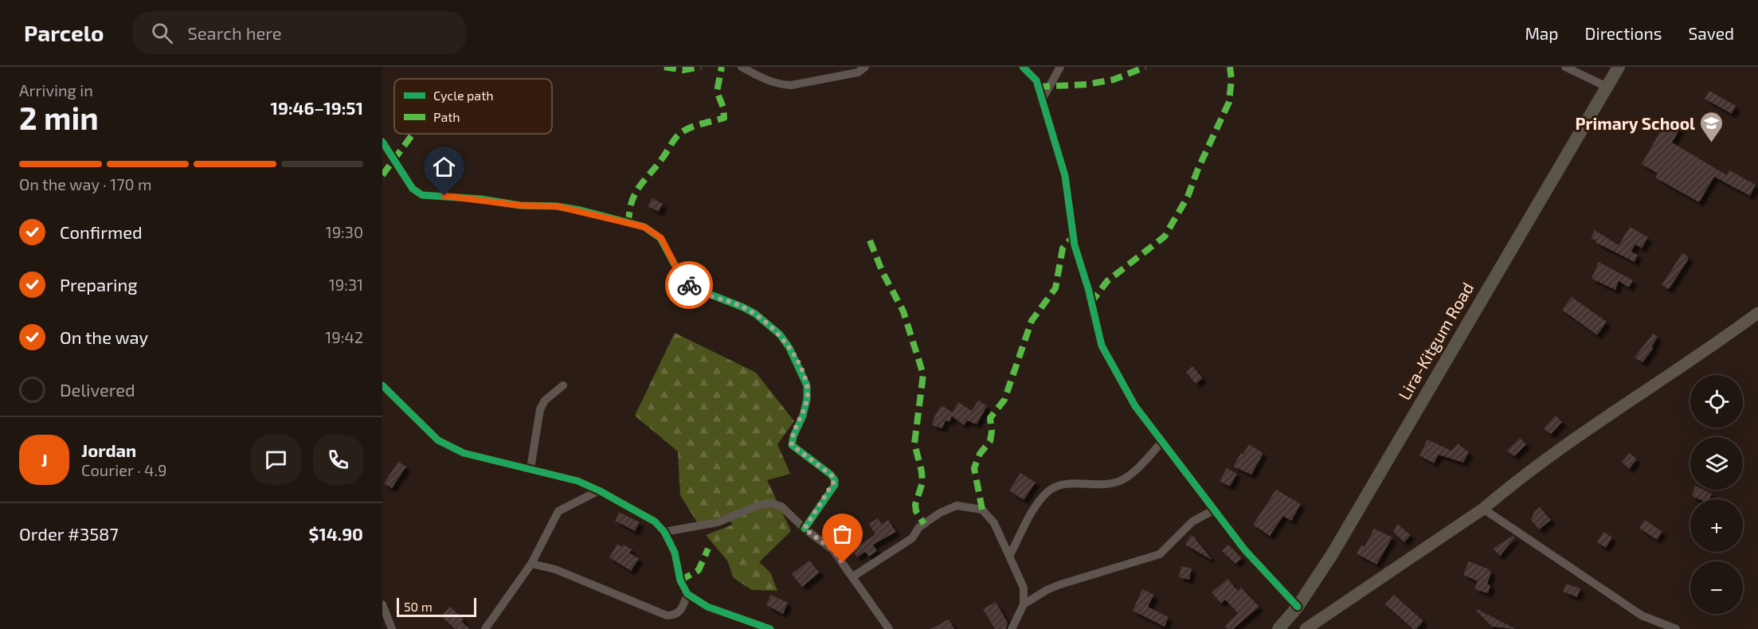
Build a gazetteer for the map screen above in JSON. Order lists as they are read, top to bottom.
{
  "streets": {
    "main road": ["Lira-Kitgum Road"]
  },
  "places": {
    "school or university": ["Primary School"]
  },
  "legend": ["Cycle path", "Path"],
  "scale_bar": "50 m",
  "page": {
    "header": "Parcelo",
    "search": "Search here",
    "nav": ["Map", "Directions", "Saved"],
    "heading": ["2 min", "Arriving in", "19:46–19:51"],
    "panel": [
      "Jordan",
      "Courier · 4.9",
      "Order #3587",
      "$14.90"
    ],
    "bar": "On the way · 170 m",
    "list": [
      ["Confirmed", "19:30"],
      ["Preparing", "19:31"],
      ["On the way", "19:42"],
      "Delivered"
    ],
    "map_buttons": ["+", "−"],
    "round": "J",
    "scale": "50 m"
  }
}
